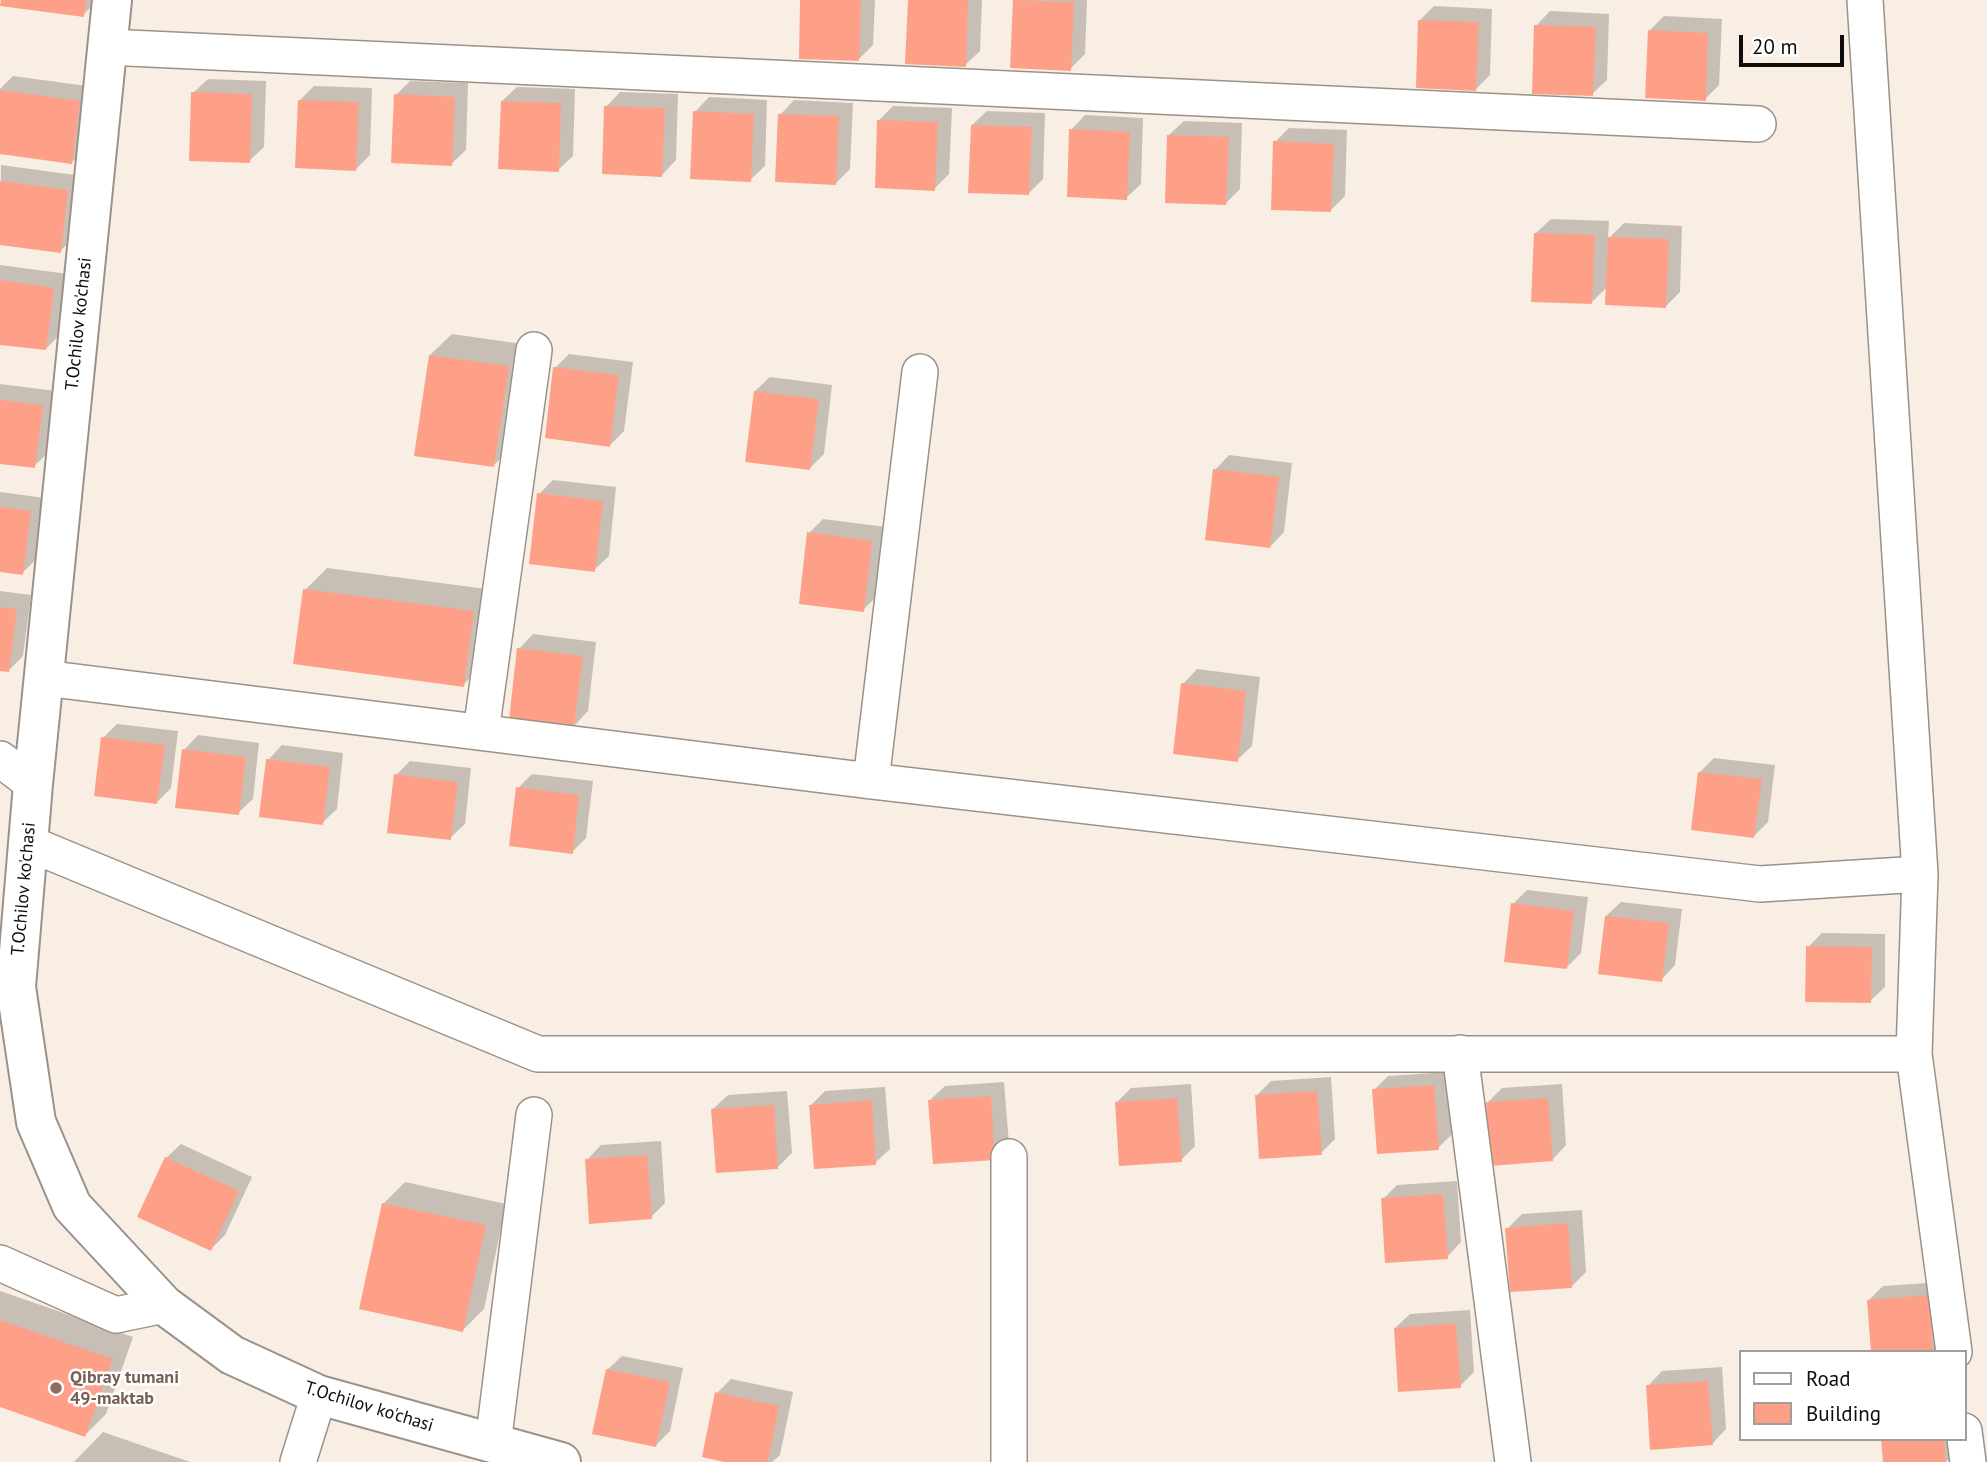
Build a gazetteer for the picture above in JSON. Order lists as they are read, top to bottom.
{
  "streets": {
    "main road": ["T.Ochilov ko'chasi"]
  },
  "places": ["Qibray tumani 49-maktab"],
  "legend": ["Road", "Building"],
  "scale_bar": "20 m"
}
